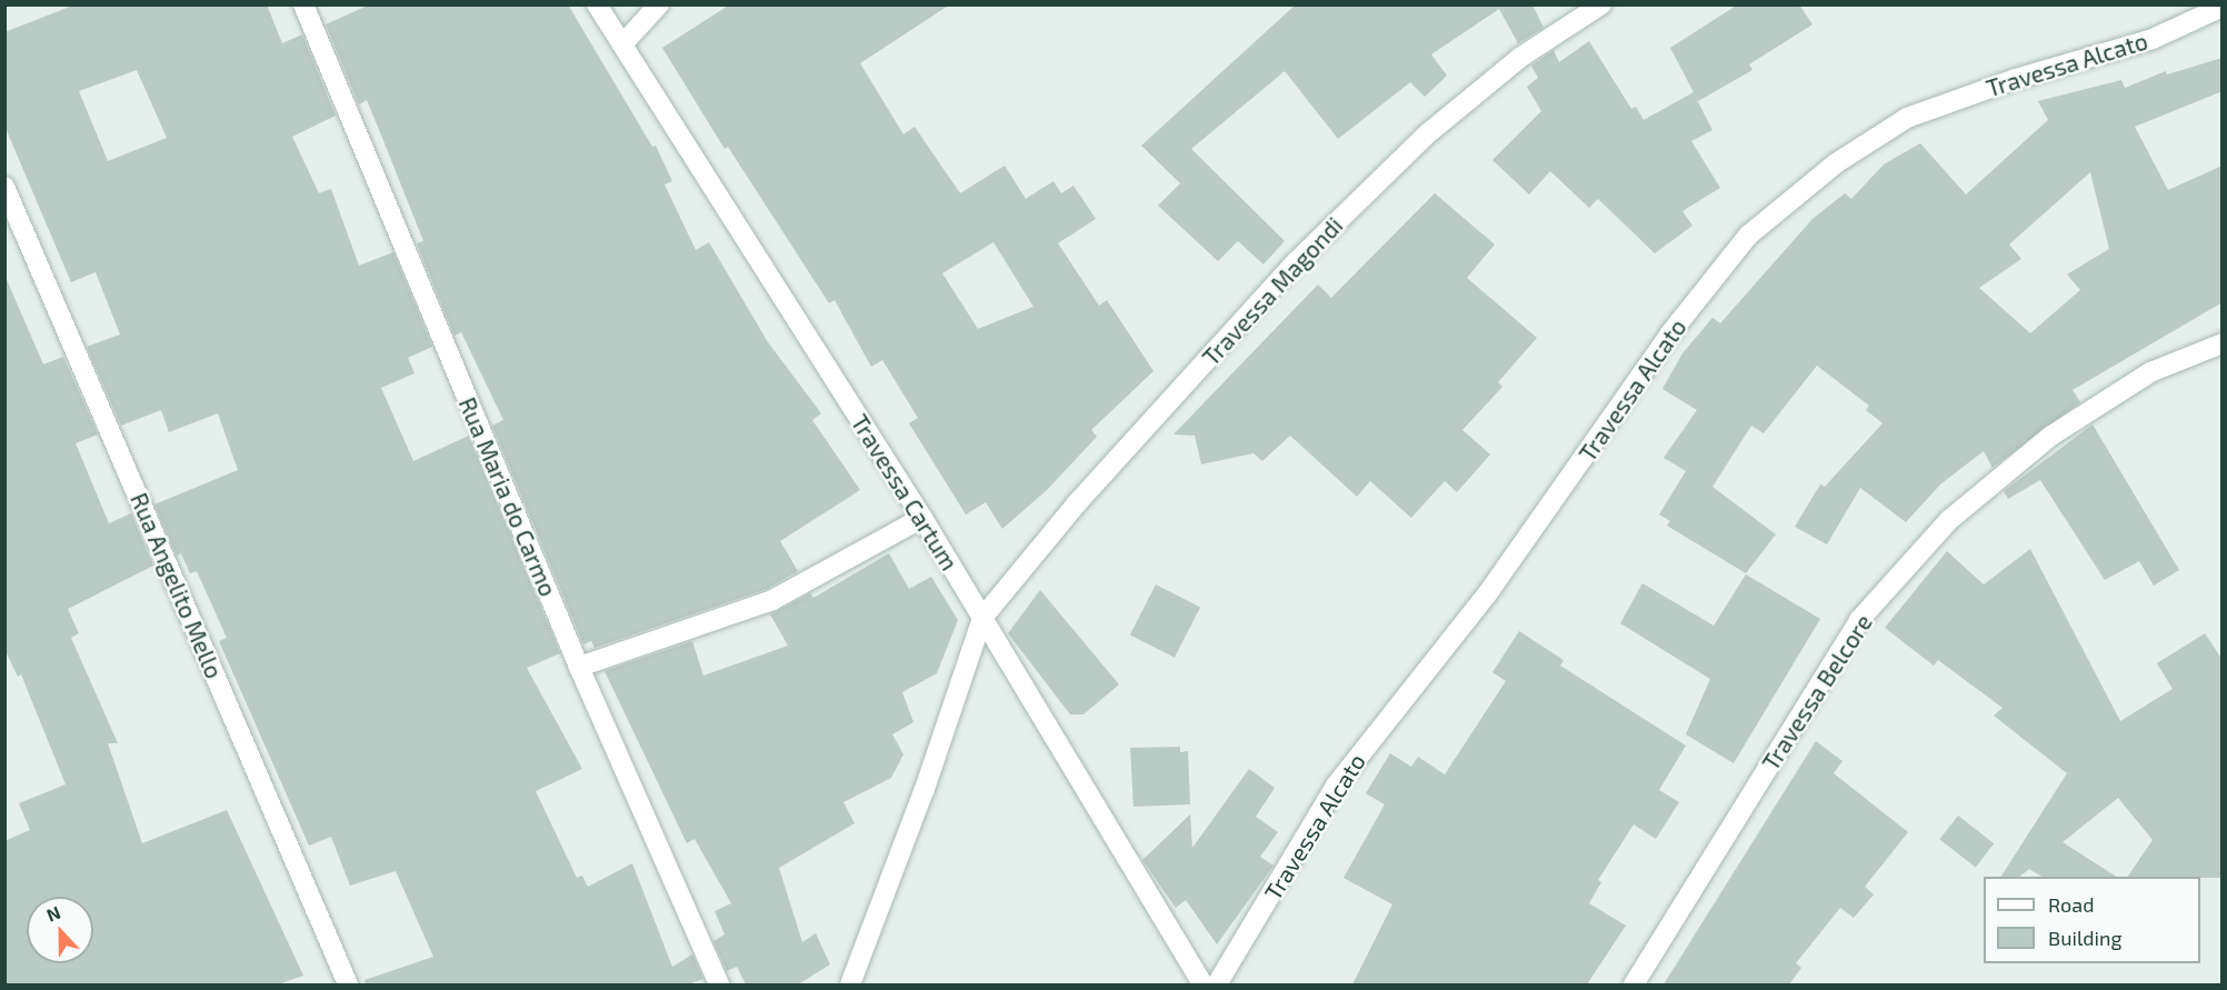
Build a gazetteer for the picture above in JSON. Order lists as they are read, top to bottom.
{
  "streets": {
    "street": [
      "Travessa Alcato",
      "Travessa Magondi",
      "Travessa Cartum",
      "Rua Maria do Carmo",
      "Rua Angelito Mello",
      "Travessa Belcore"
    ]
  },
  "crossings": [
    ["Travessa Magondi", "Travessa Cartum"]
  ],
  "legend": ["Road", "Building"],
  "north": "top"
}
